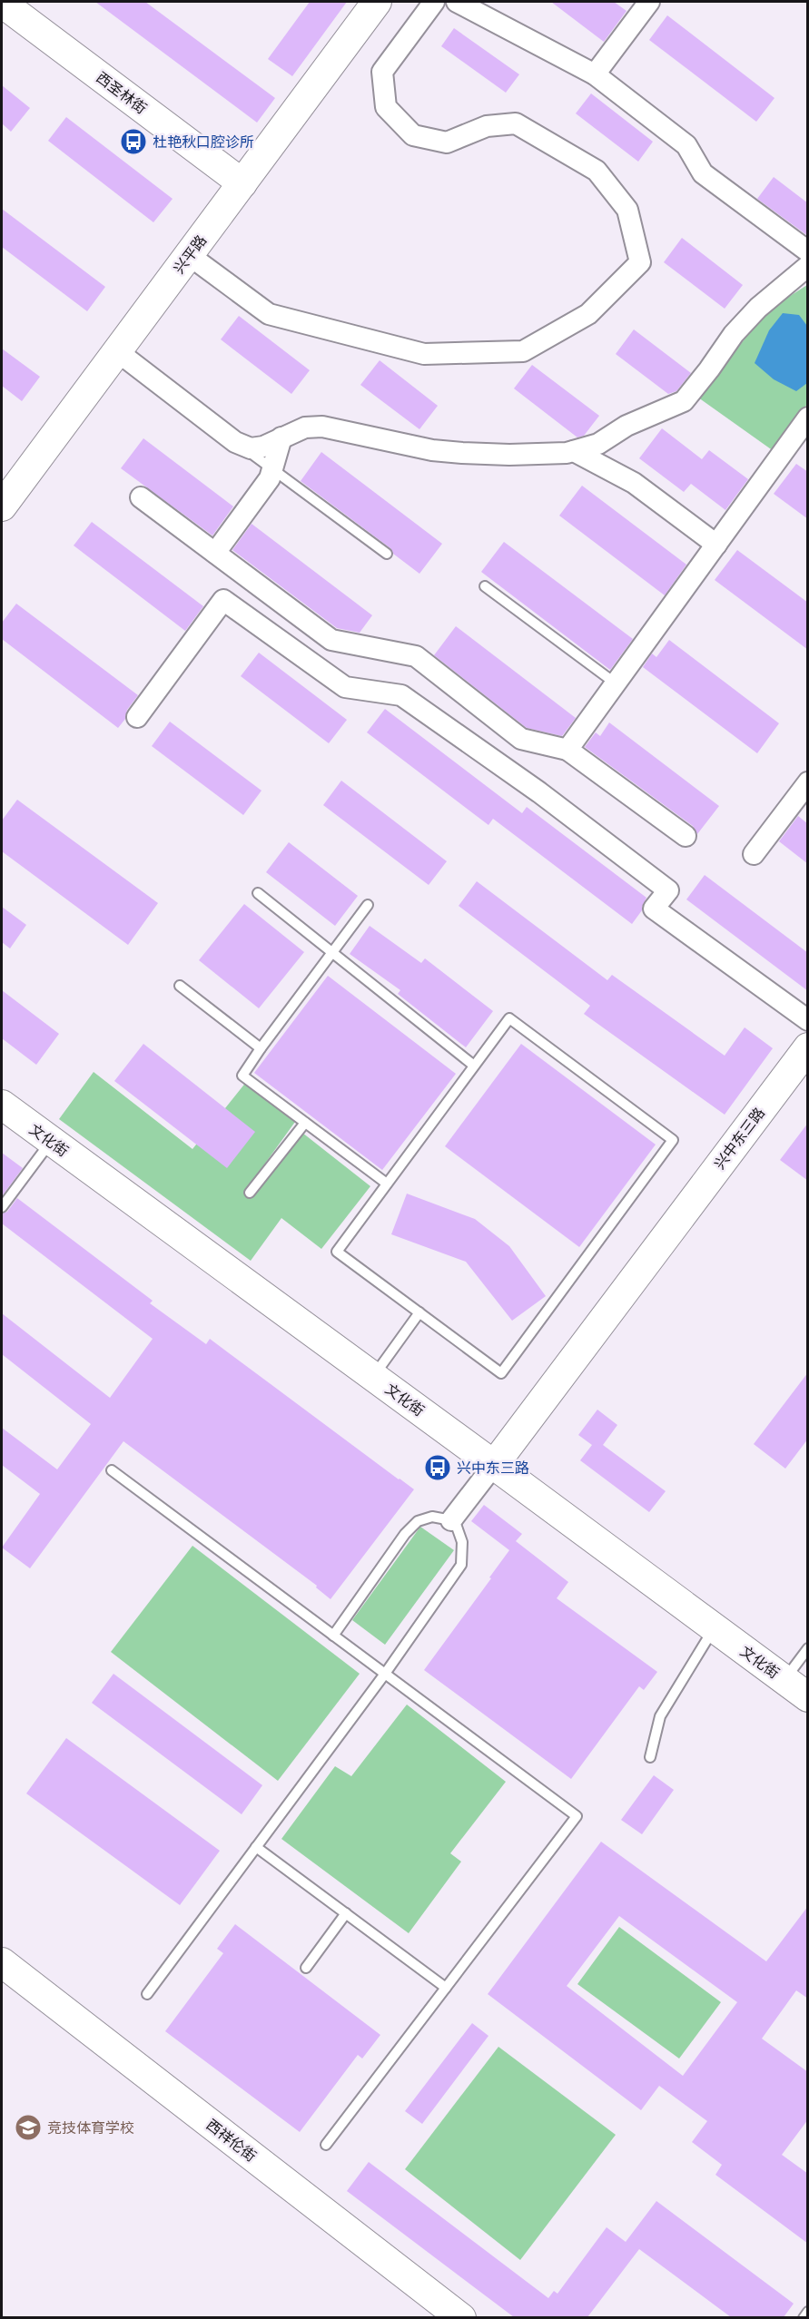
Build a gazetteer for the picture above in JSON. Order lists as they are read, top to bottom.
{
  "streets": {
    "street": [
      "西圣林街",
      "兴平路",
      "兴中东三路",
      "文化街",
      "西祥伦街"
    ]
  },
  "crossings": [
    ["西圣林街", "兴平路"],
    ["兴中东三路", "文化街"]
  ],
  "places": {
    "bus stop": ["杜艳秋口腔诊所", "兴中东三路"],
    "school or university": ["竞技体育学校"]
  }
}
